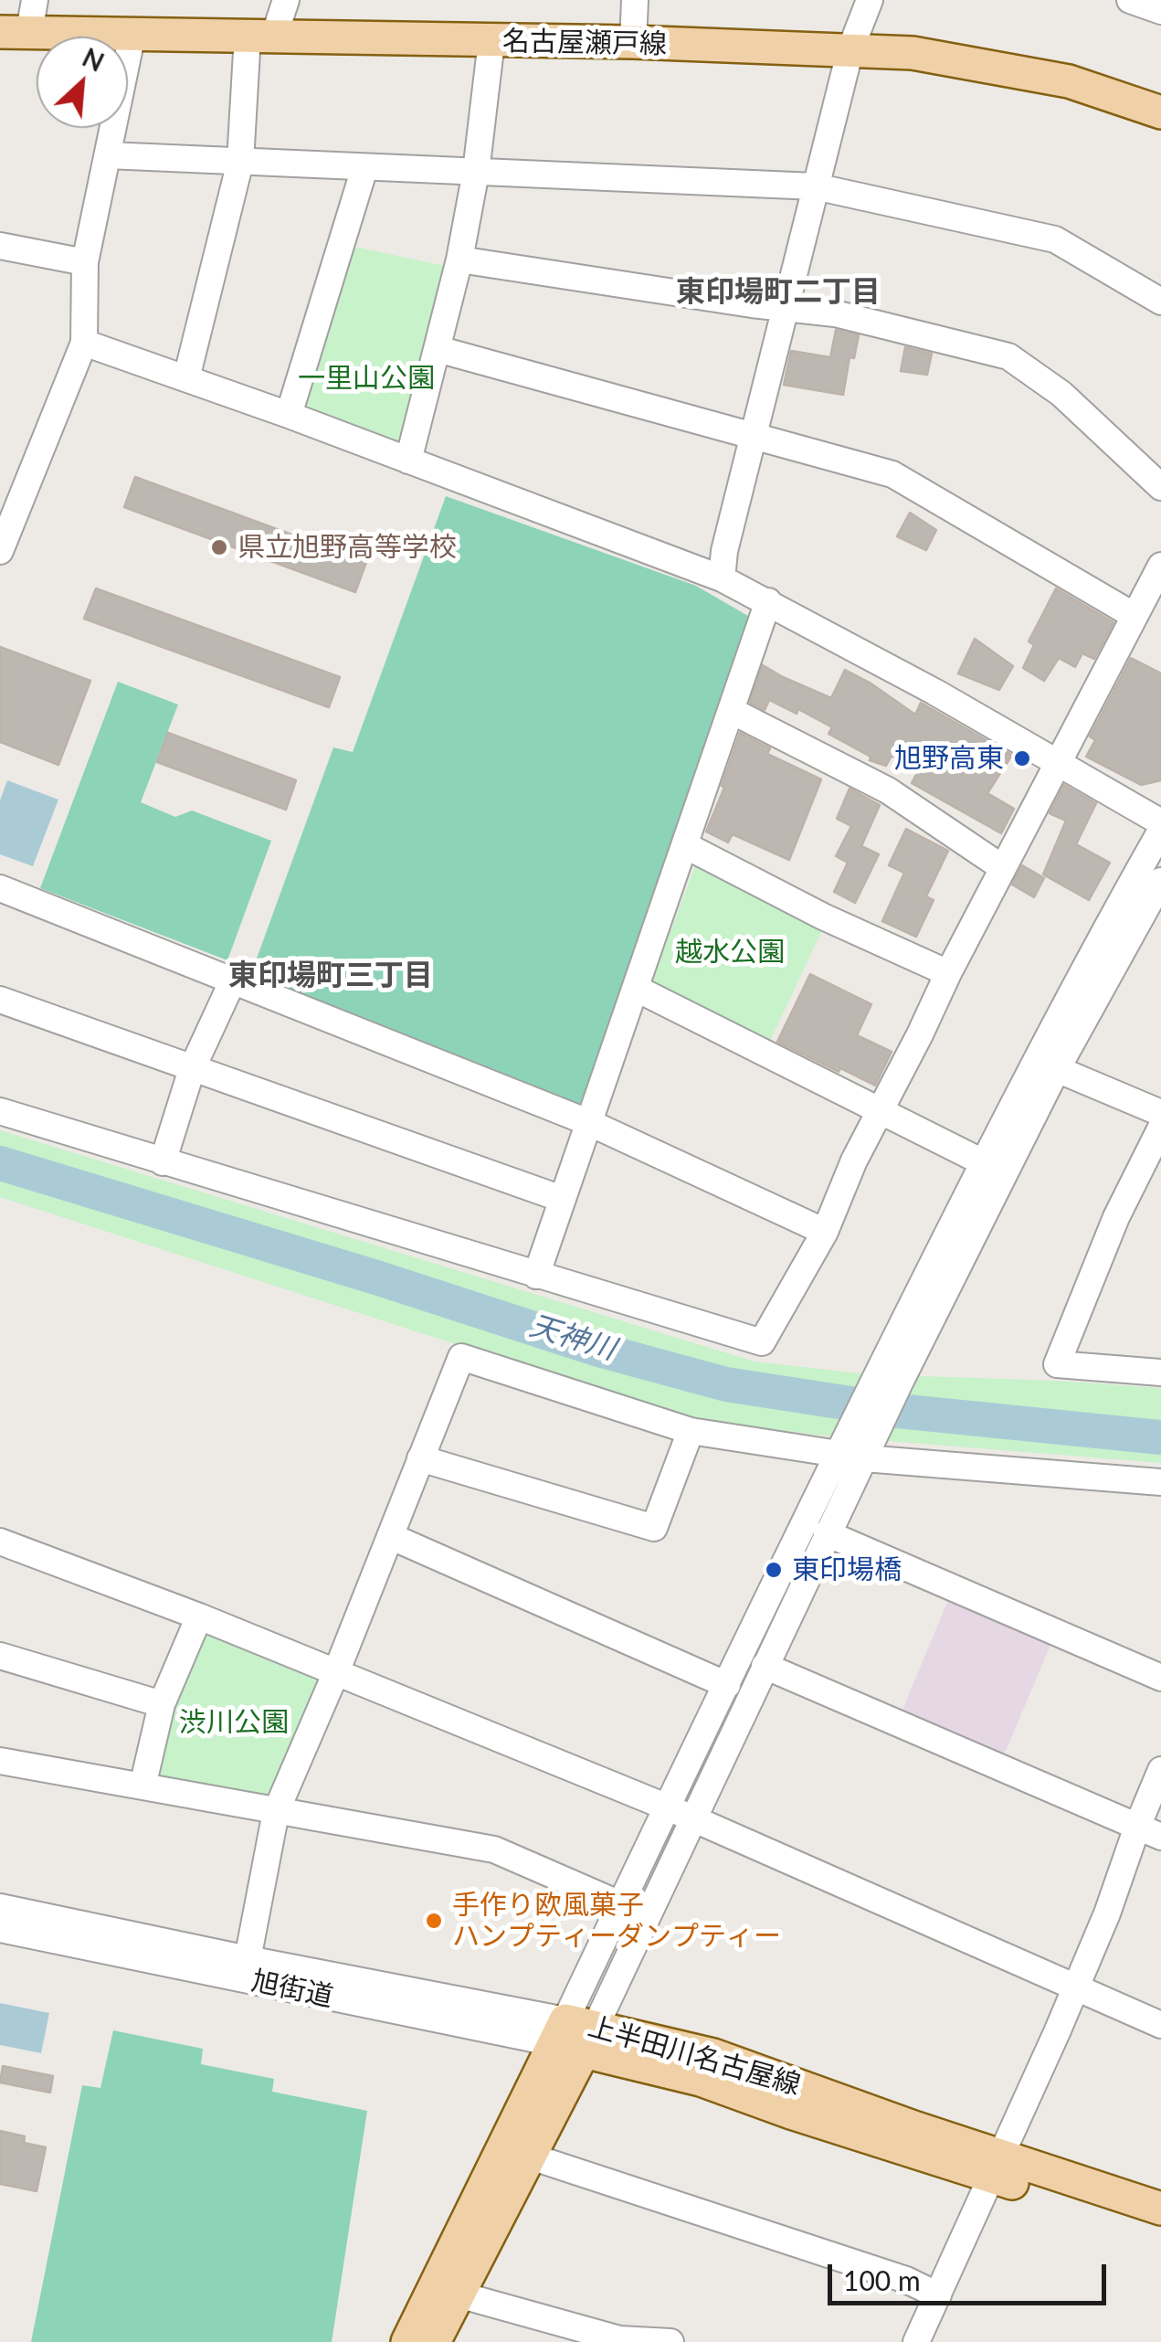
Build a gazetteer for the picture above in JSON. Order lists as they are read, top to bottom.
{
  "streets": {
    "main road": ["名古屋瀬戸線", "上半田川名古屋線"],
    "street": ["旭街道"]
  },
  "crossings": [
    ["旭街道", "上半田川名古屋線"]
  ],
  "districts": ["東印場町二丁目", "東印場町三丁目"],
  "water": ["天神川"],
  "parks": ["一里山公園", "越水公園", "渋川公園"],
  "places": [
    "県立旭野高等学校",
    "旭野高東",
    "東印場橋",
    "手作り欧風菓子 ハンプティーダンプティー"
  ],
  "scale_bar": "100 m",
  "north": "top right"
}
